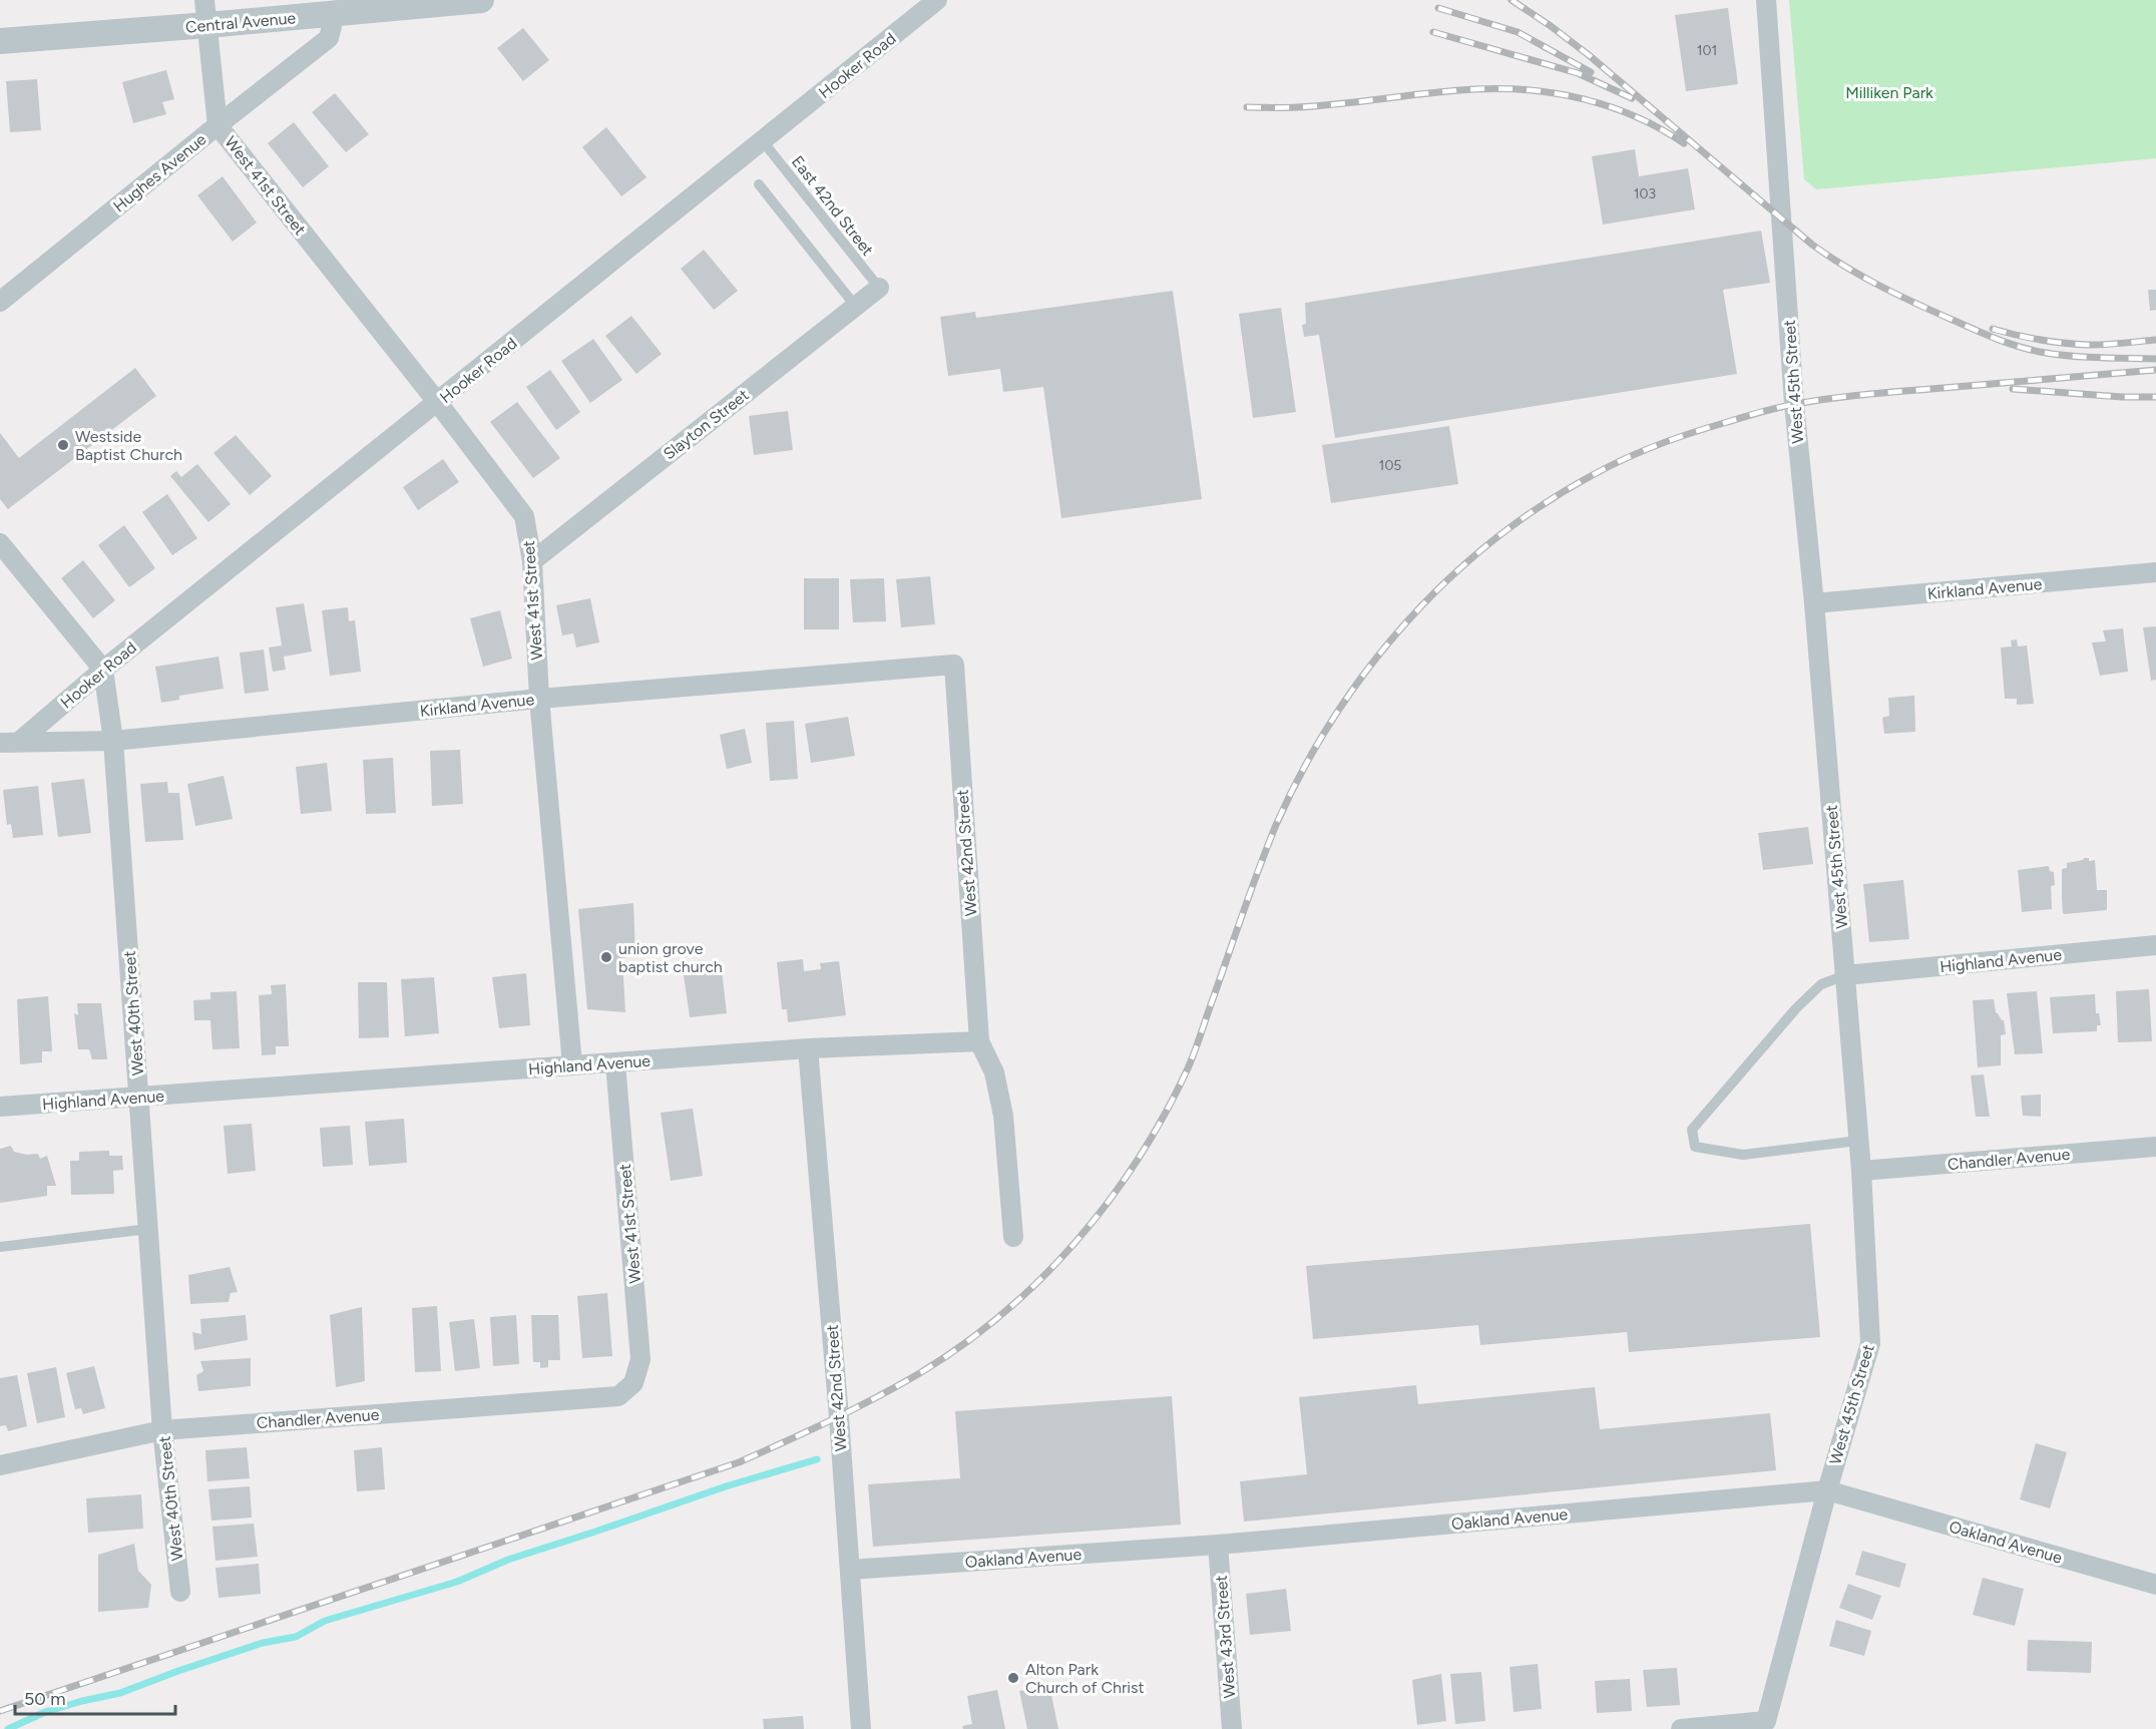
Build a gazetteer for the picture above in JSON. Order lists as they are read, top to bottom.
{
  "streets": {
    "street": [
      "Central Avenue",
      "Hooker Road",
      "Hughes Avenue",
      "West 41st Street",
      "West 45th Street",
      "Slayton Street",
      "Kirkland Avenue",
      "West 42nd Street",
      "Highland Avenue",
      "West 40th Street",
      "Chandler Avenue",
      "Oakland Avenue",
      "West 43rd Street"
    ],
    "lane": ["East 42nd Street"]
  },
  "crossings": [
    ["Central Avenue", "Hughes Avenue"],
    ["Central Avenue", "West 41st Street"],
    ["Hooker Road", "West 41st Street"],
    ["Hooker Road", "East 42nd Street"],
    ["Hooker Road", "Kirkland Avenue"],
    ["Hooker Road", "West 40th Street"],
    ["Hughes Avenue", "West 41st Street"],
    ["West 41st Street", "Slayton Street"],
    ["West 41st Street", "Kirkland Avenue"],
    ["West 41st Street", "Highland Avenue"],
    ["West 41st Street", "Chandler Avenue"],
    ["East 42nd Street", "Slayton Street"],
    ["West 45th Street", "Kirkland Avenue"],
    ["West 45th Street", "Highland Avenue"],
    ["West 45th Street", "Chandler Avenue"],
    ["West 45th Street", "Oakland Avenue"],
    ["Kirkland Avenue", "West 42nd Street"],
    ["Kirkland Avenue", "West 40th Street"],
    ["West 42nd Street", "Highland Avenue"],
    ["West 42nd Street", "Oakland Avenue"],
    ["Highland Avenue", "West 40th Street"],
    ["West 40th Street", "Chandler Avenue"],
    ["Oakland Avenue", "West 43rd Street"]
  ],
  "parks": ["Milliken Park"],
  "places": ["Westside Baptist Church", "union grove baptist church", "Alton Park Church of Christ"],
  "house_numbers": ["101", "103", "105"],
  "scale_bar": "50 m"
}
